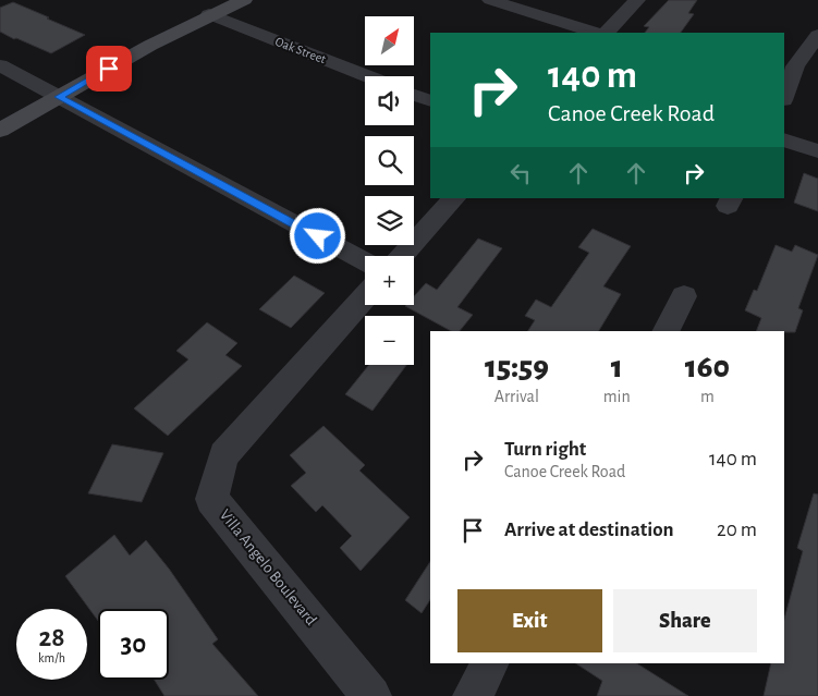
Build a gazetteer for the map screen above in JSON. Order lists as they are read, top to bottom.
{
  "streets": {
    "street": ["Oak Street", "Villa Angelo Boulevard"]
  },
  "north": "top right",
  "page": {
    "map_buttons": ["+", "−"],
    "turn": ["140 m", "Canoe Creek Road"],
    "eta": [
      "15:59",
      "Arrival",
      "1",
      "min",
      "160",
      "m"
    ],
    "list": [
      {
        "name": "Turn right",
        "note": "Canoe Creek Road",
        "value": "140 m"
      },
      {
        "name": "Arrive at destination",
        "value": "20 m"
      }
    ],
    "buttons": ["Exit", "Share"],
    "speed": "28 km/h",
    "limit": "30"
  }
}
